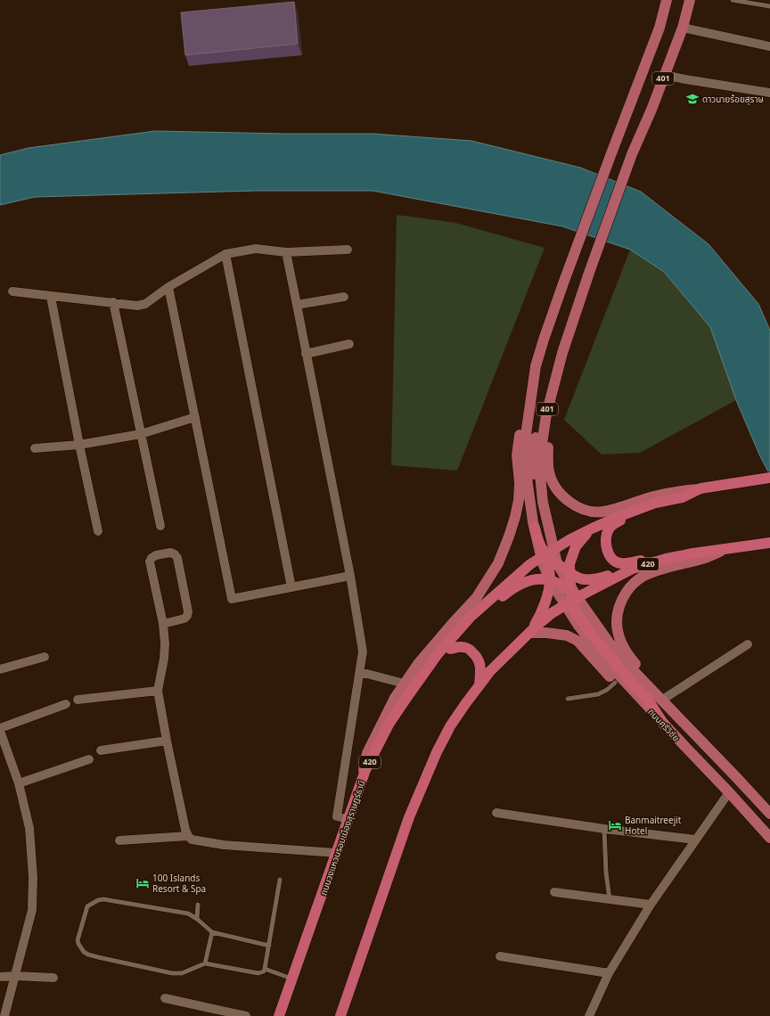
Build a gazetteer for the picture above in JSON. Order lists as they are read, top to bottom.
{
  "streets": {
    "highway": ["420", "ถนนวงแหวนรอบเมืองสุราษฎร์ธานี"],
    "main road": ["401", "ถนนศรีวิชัย"]
  },
  "crossings": [
    ["401", "420"],
    ["401", "ถนนศรีวิชัย"],
    ["401", "ถนนวงแหวนรอบเมืองสุราษฎร์ธานี"],
    ["420", "ถนนศรีวิชัย"],
    ["420", "ถนนวงแหวนรอบเมืองสุราษฎร์ธานี"]
  ],
  "places": {
    "school or university": ["ดาวนายร้อยสุราษ"],
    "hotel": ["Banmaitreejit Hotel", "100 Islands Resort & Spa"]
  }
}
